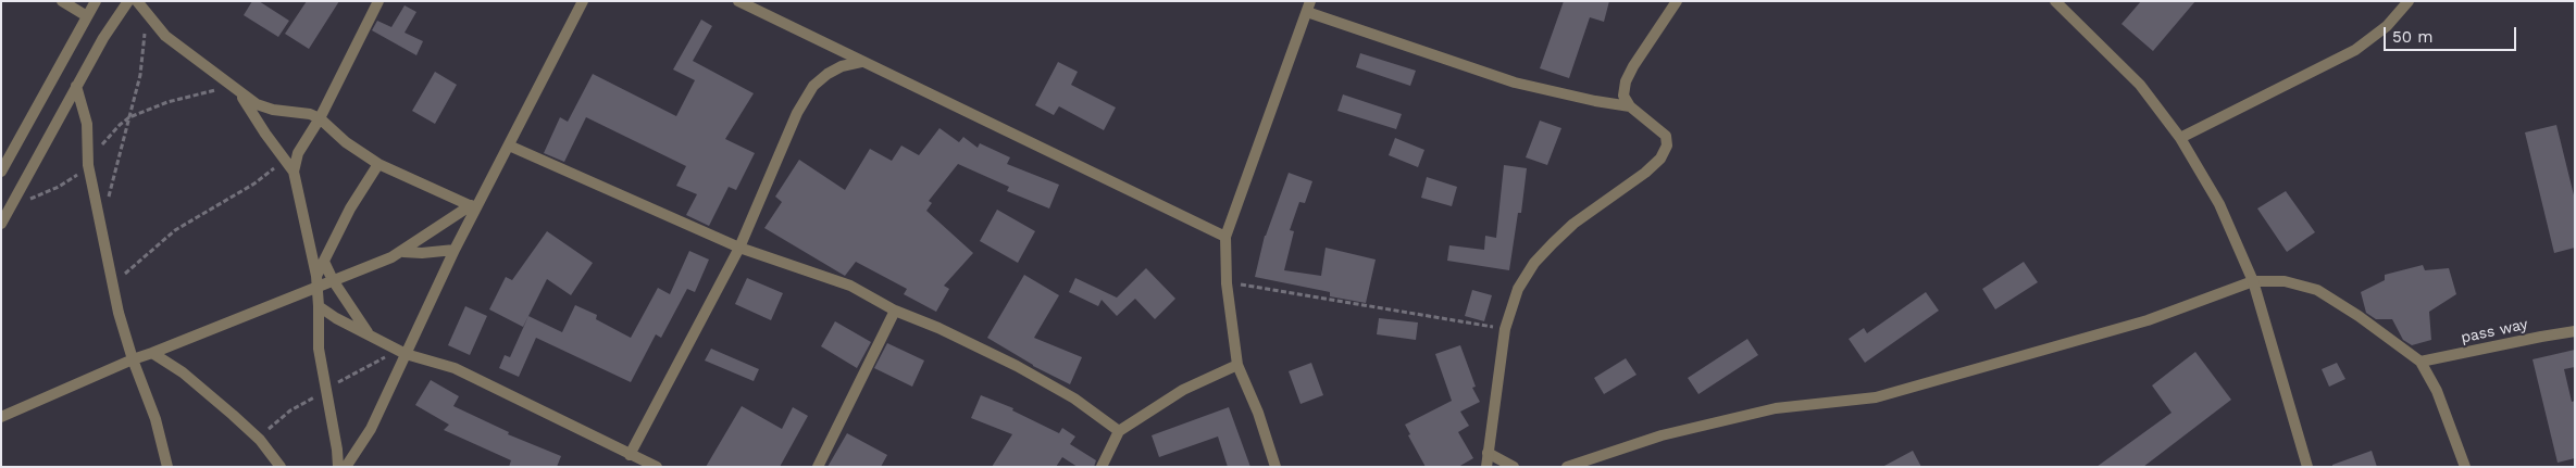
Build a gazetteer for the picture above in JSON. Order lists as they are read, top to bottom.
{
  "streets": {
    "street": ["pass way"]
  },
  "scale_bar": "50 m"
}
